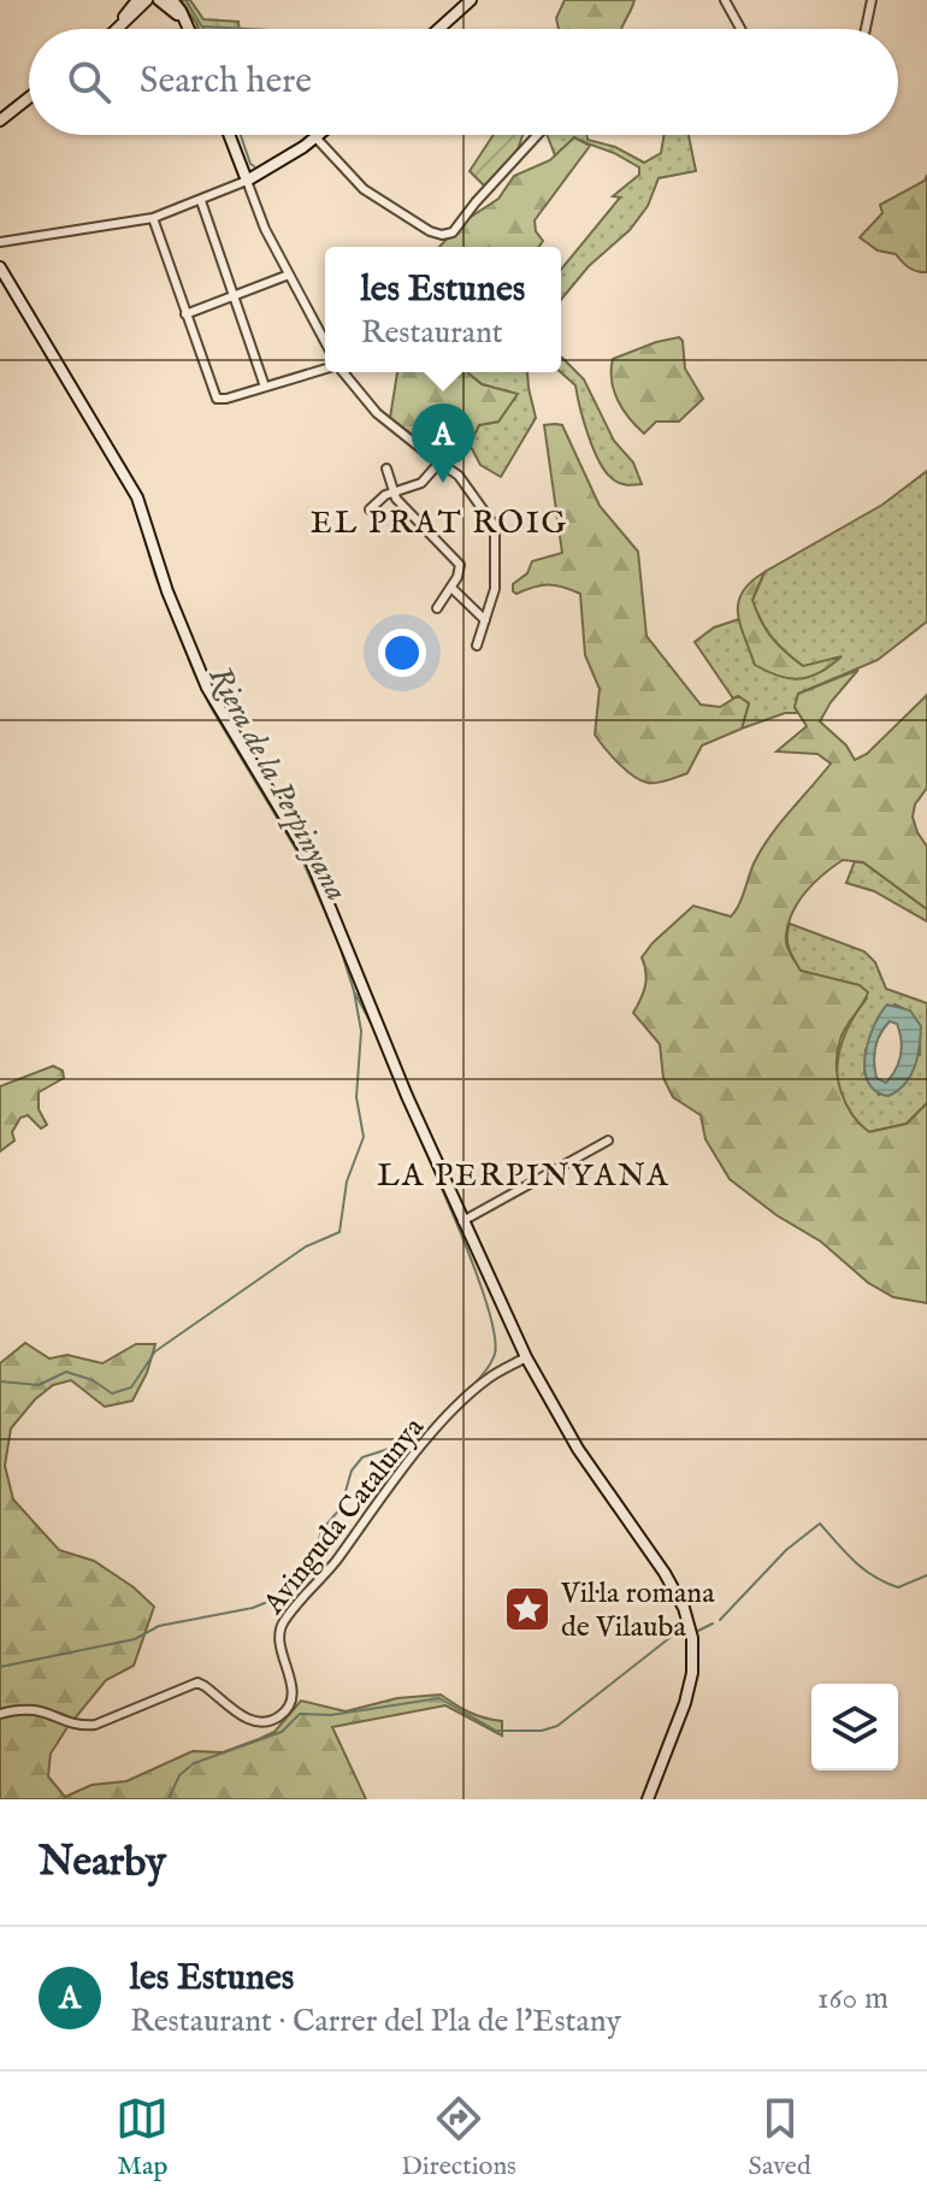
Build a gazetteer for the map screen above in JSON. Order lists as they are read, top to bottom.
{
  "streets": {
    "street": ["Avinguda Catalunya"]
  },
  "districts": ["EL PRAT ROIG", "LA PERPINYANA"],
  "water": ["Riera de la Perpinyana"],
  "places": {
    "place": ["Vil·la romana de Vilauba"]
  },
  "page": {
    "search": "Search here",
    "popup": ["les Estunes", "Restaurant"],
    "pins": "A",
    "heading": "Nearby",
    "list": [
      {
        "mark": "A",
        "name": "les Estunes",
        "note": "Restaurant · Carrer del Pla de l'Estany",
        "value": "160 m"
      }
    ],
    "nav": ["Map", "Directions", "Saved"]
  }
}
